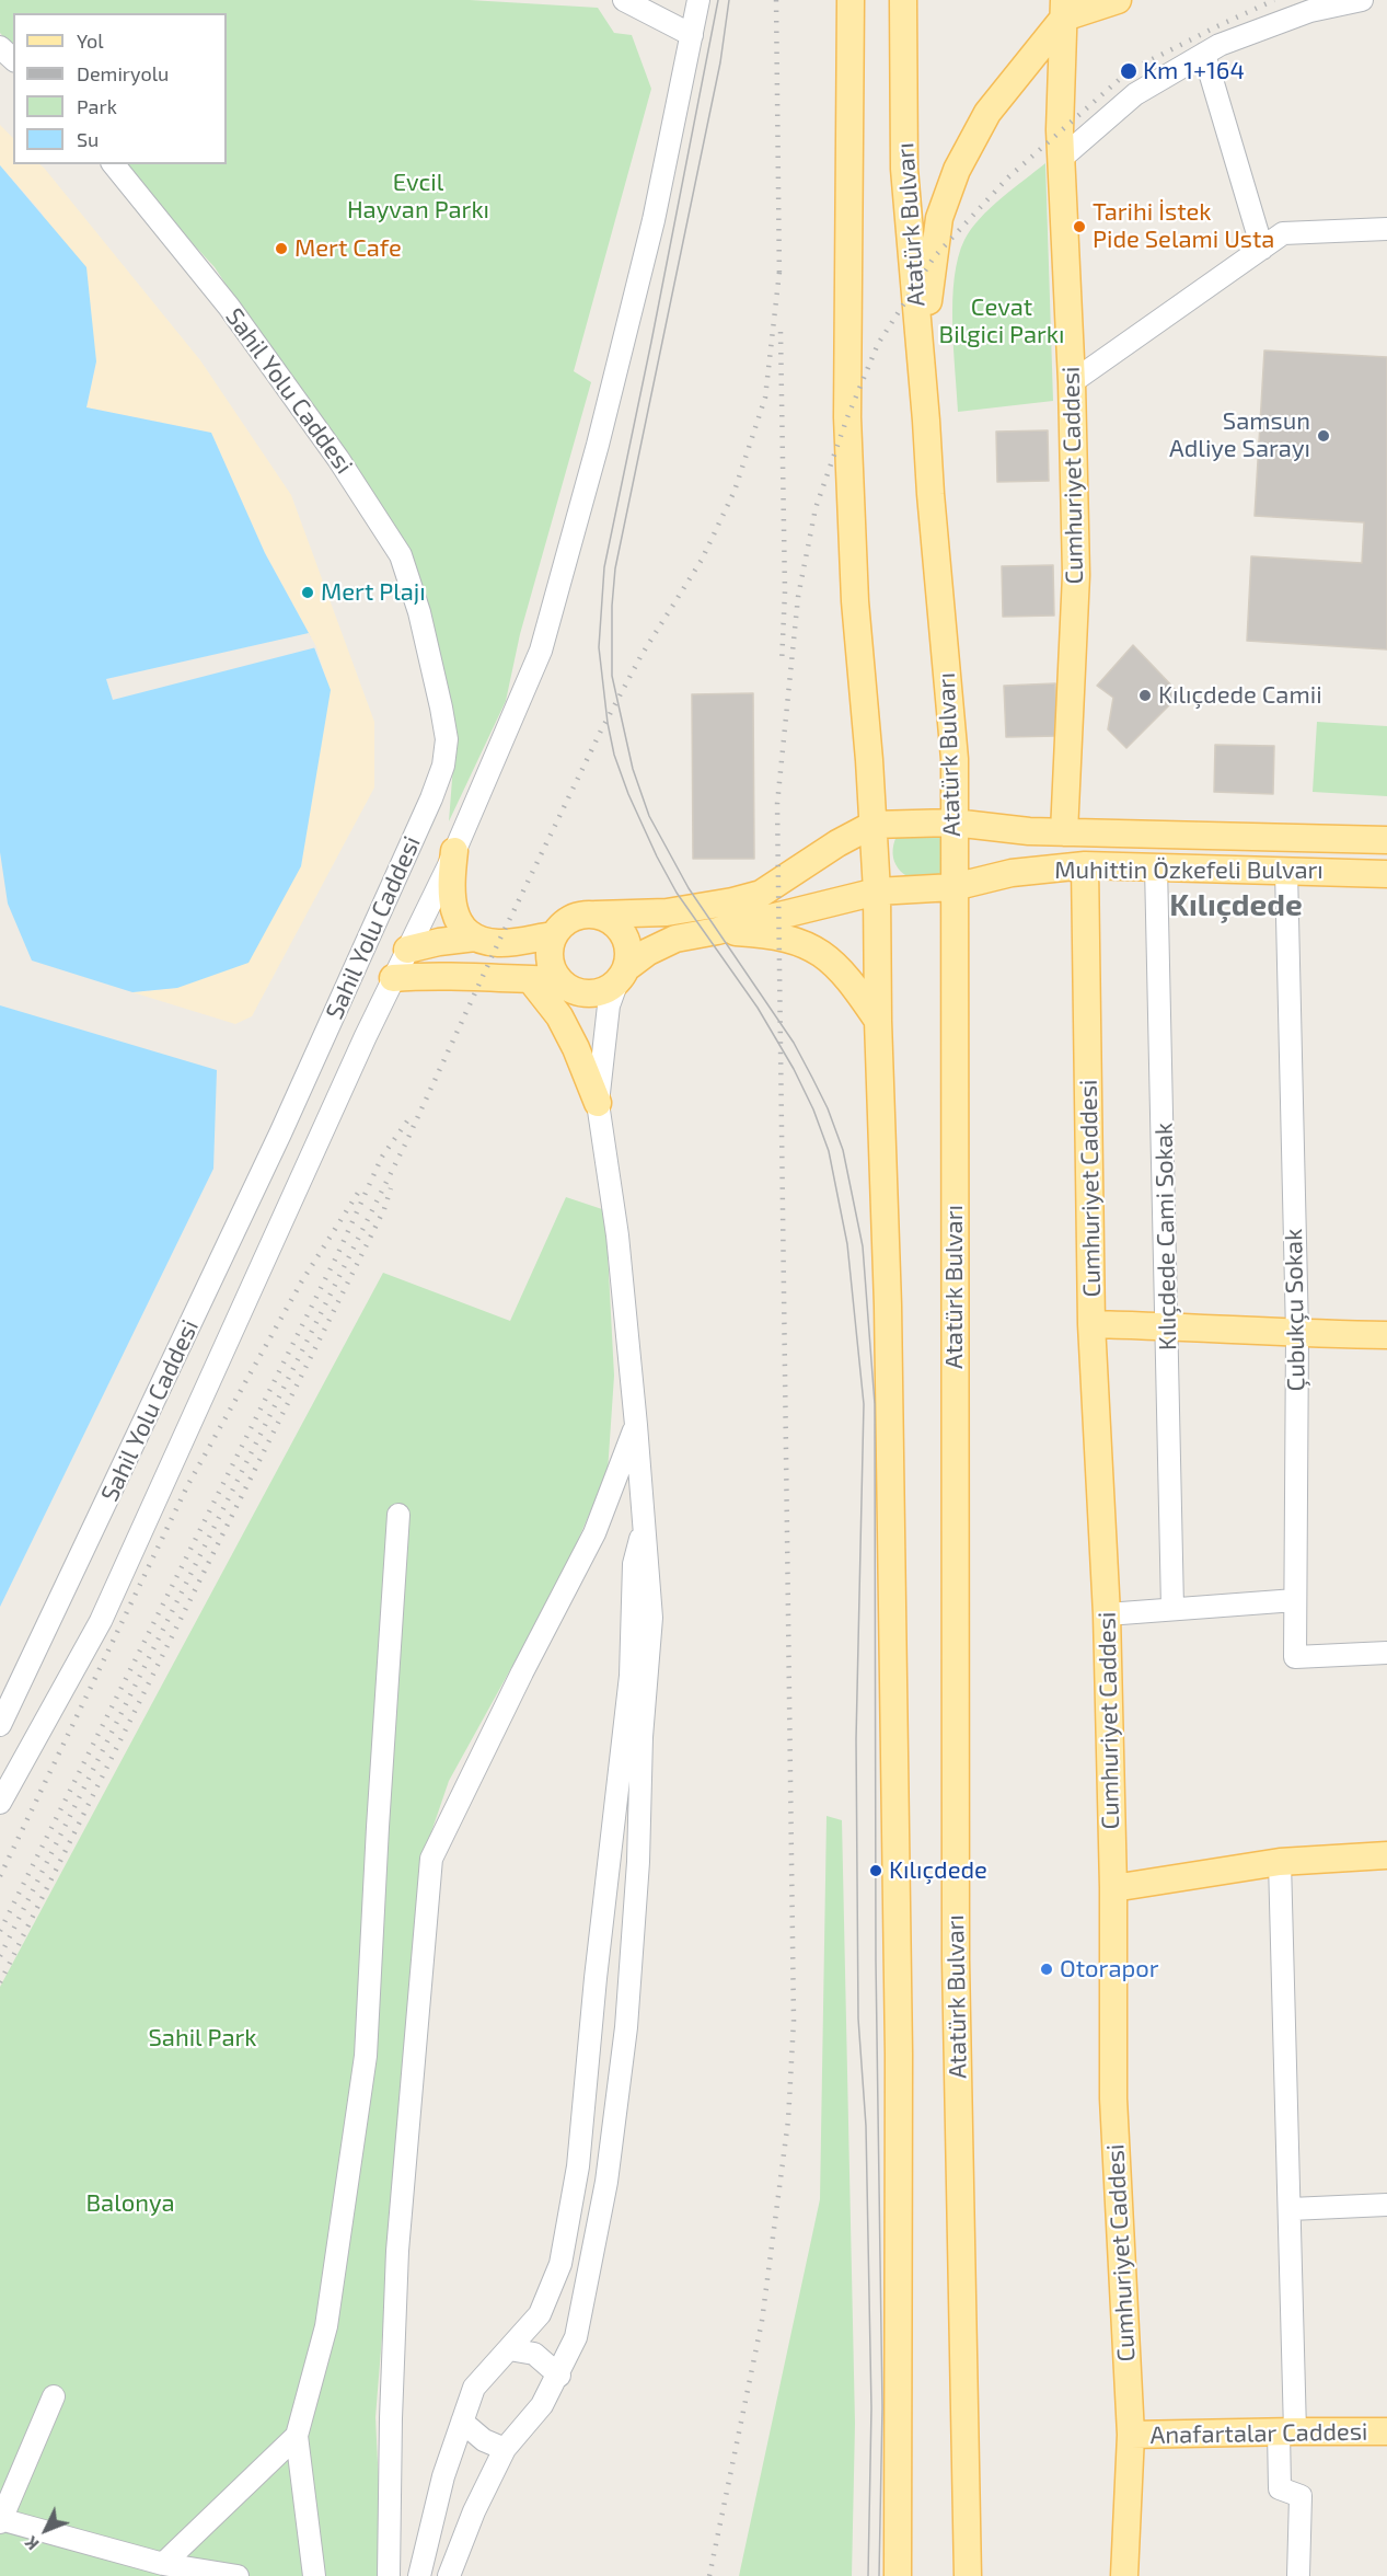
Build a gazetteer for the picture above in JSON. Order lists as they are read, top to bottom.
{
  "streets": {
    "main road": [
      "Atatürk Bulvarı",
      "Cumhuriyet Caddesi",
      "Muhittin Özkefeli Bulvarı",
      "Anafartalar Caddesi"
    ],
    "street": ["Sahil Yolu Caddesi", "Kılıçdede Cami Sokak", "Çubukçu Sokak"]
  },
  "crossings": [
    ["Atatürk Bulvarı", "Muhittin Özkefeli Bulvarı"],
    ["Cumhuriyet Caddesi", "Muhittin Özkefeli Bulvarı"],
    ["Cumhuriyet Caddesi", "Anafartalar Caddesi"],
    ["Muhittin Özkefeli Bulvarı", "Kılıçdede Cami Sokak"],
    ["Muhittin Özkefeli Bulvarı", "Çubukçu Sokak"]
  ],
  "districts": ["Kılıçdede"],
  "parks": [
    "Evcil Hayvan Parkı",
    "Cevat Bilgici Parkı",
    "Sahil Park",
    "Balonya"
  ],
  "places": [
    "Km 1+164",
    "Tarihi İstek Pide Selami Usta",
    "Mert Cafe",
    "Samsun Adliye Sarayı",
    "Mert Plajı",
    "Kılıçdede Camii",
    "Kılıçdede",
    "Otorapor"
  ],
  "legend": [
    "Yol",
    "Demiryolu",
    "Park",
    "Su"
  ],
  "north": "bottom left"
}
